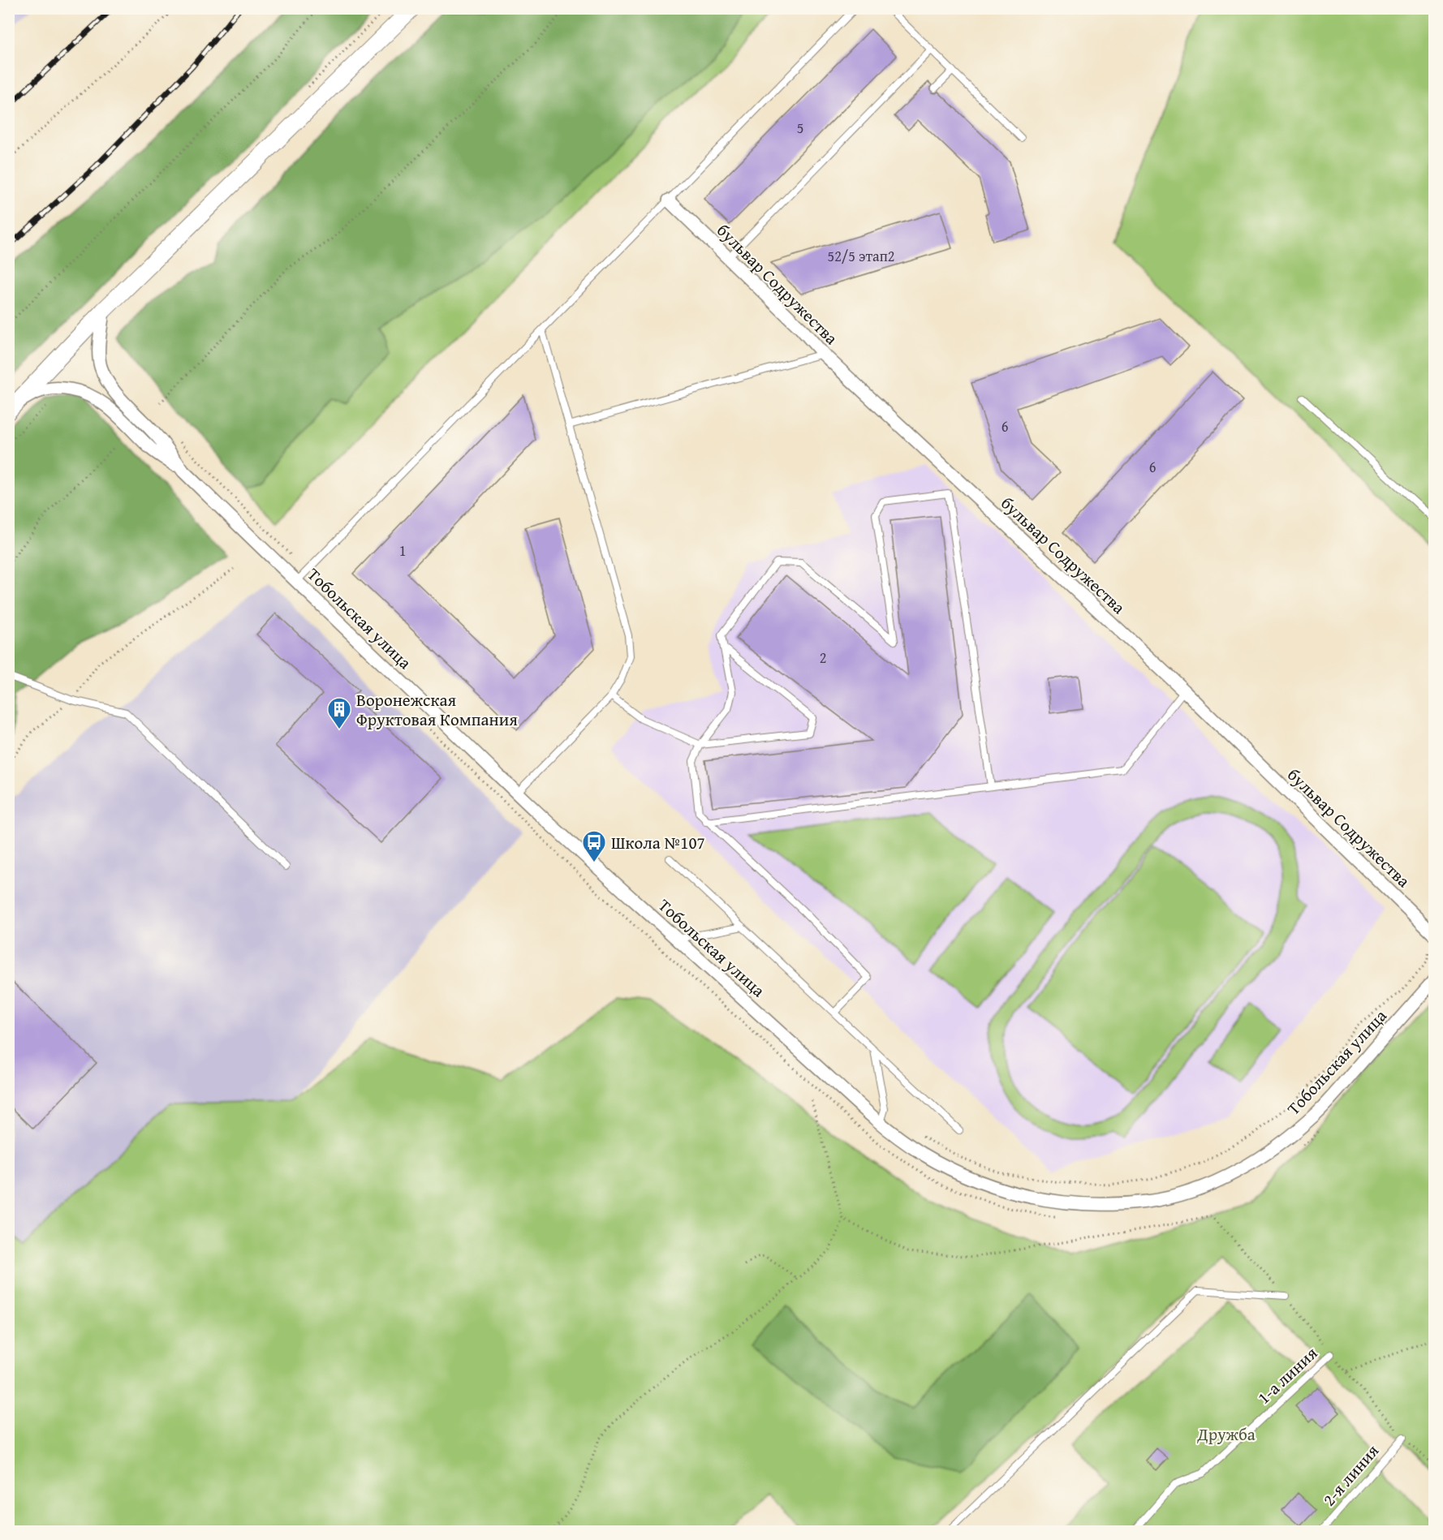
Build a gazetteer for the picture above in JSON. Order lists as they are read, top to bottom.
{
  "streets": {
    "street": ["бульвар Содружества", "Тобольская улица"],
    "lane": ["1-а линия", "2-я линия"]
  },
  "parks": ["Дружба"],
  "places": {
    "building": ["Воронежская Фруктовая Компания"],
    "bus stop": ["Школа №107"]
  },
  "house_numbers": [
    "5",
    "52/5 этап2",
    "6",
    "6",
    "1",
    "2"
  ]
}
